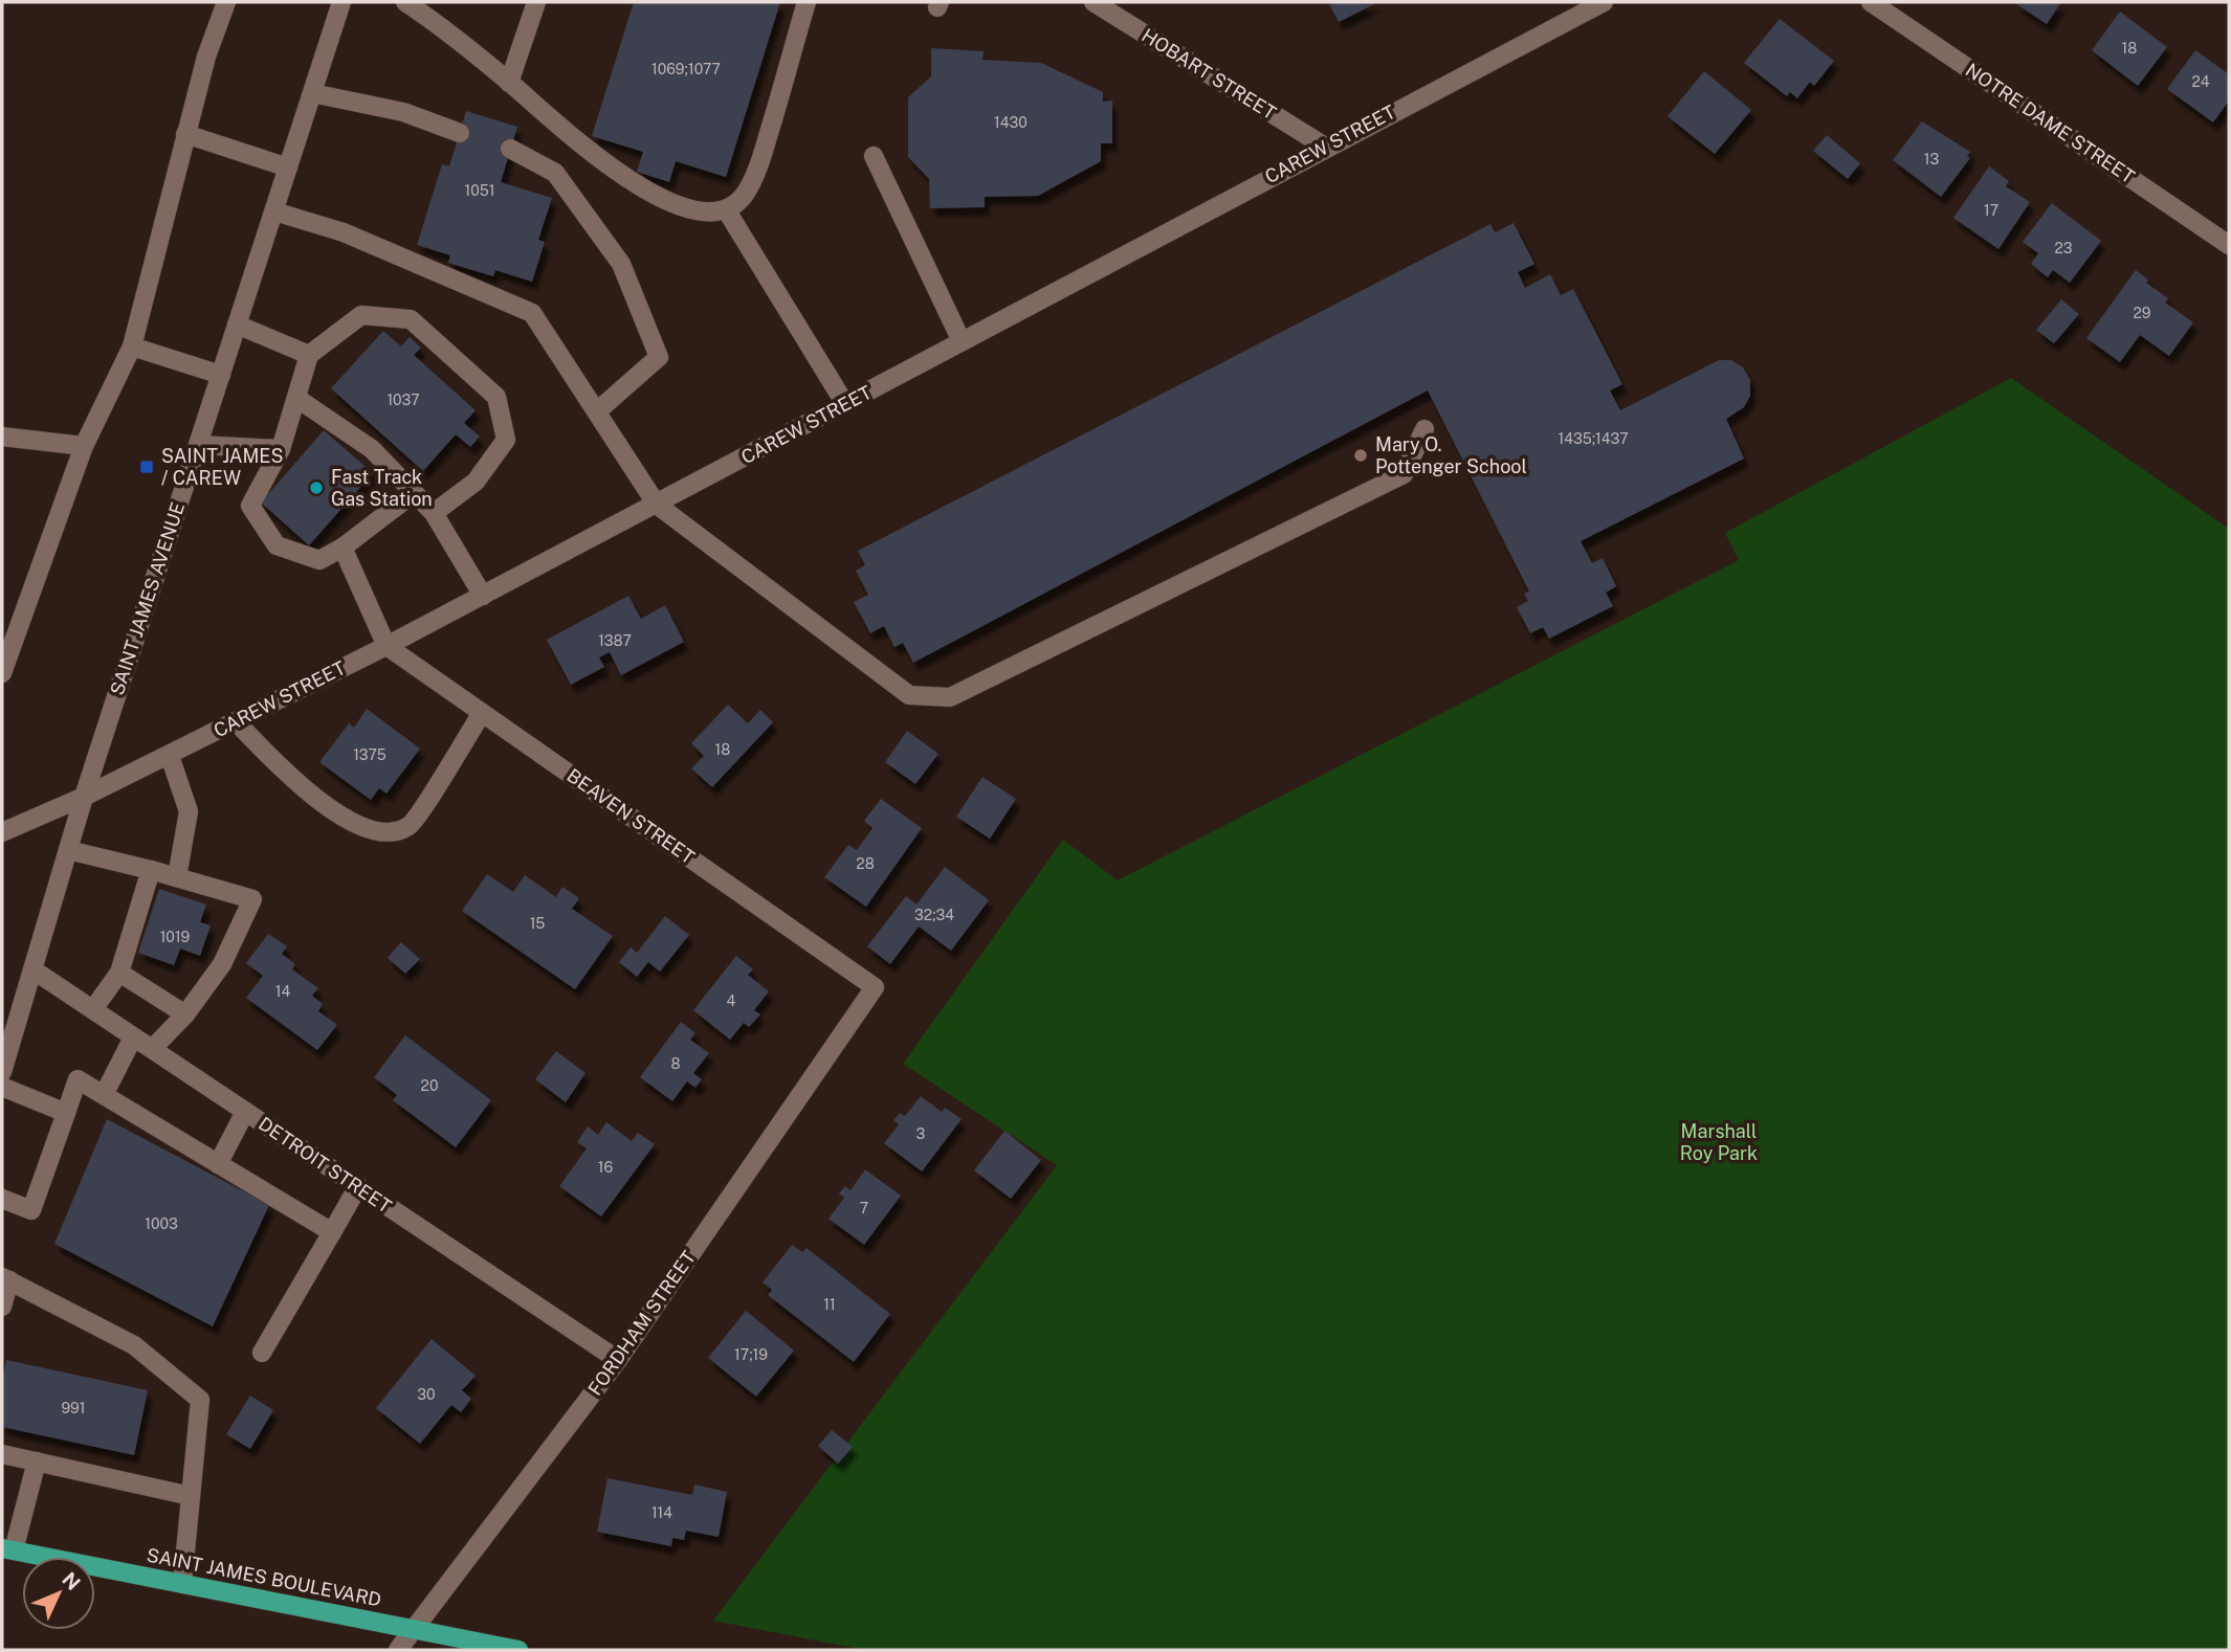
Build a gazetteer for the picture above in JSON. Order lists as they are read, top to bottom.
{
  "streets": {
    "main road": ["SAINT JAMES BOULEVARD"],
    "street": [
      "HOBART STREET",
      "NOTRE DAME STREET",
      "CAREW STREET",
      "SAINT JAMES AVENUE",
      "BEAVEN STREET",
      "DETROIT STREET",
      "FORDHAM STREET"
    ]
  },
  "crossings": [
    ["HOBART STREET", "CAREW STREET"],
    ["CAREW STREET", "SAINT JAMES AVENUE"],
    ["CAREW STREET", "BEAVEN STREET"],
    ["SAINT JAMES AVENUE", "DETROIT STREET"],
    ["BEAVEN STREET", "FORDHAM STREET"],
    ["DETROIT STREET", "FORDHAM STREET"],
    ["FORDHAM STREET", "SAINT JAMES BOULEVARD"]
  ],
  "parks": ["Marshall Roy Park"],
  "places": {
    "other": ["Mary O. Pottenger School", "Fast Track Gas Station"],
    "transit": ["SAINT JAMES / CAREW"]
  },
  "house_numbers": [
    "18",
    "1069;1077",
    "24",
    "1430",
    "13",
    "1051",
    "17",
    "23",
    "29",
    "1037",
    "1435;1437",
    "1387",
    "18",
    "1375",
    "28",
    "32;34",
    "15",
    "1019",
    "14",
    "4",
    "8",
    "20",
    "3",
    "16",
    "7",
    "1003",
    "11",
    "17;19",
    "30",
    "991",
    "114"
  ],
  "north": "top right"
}
